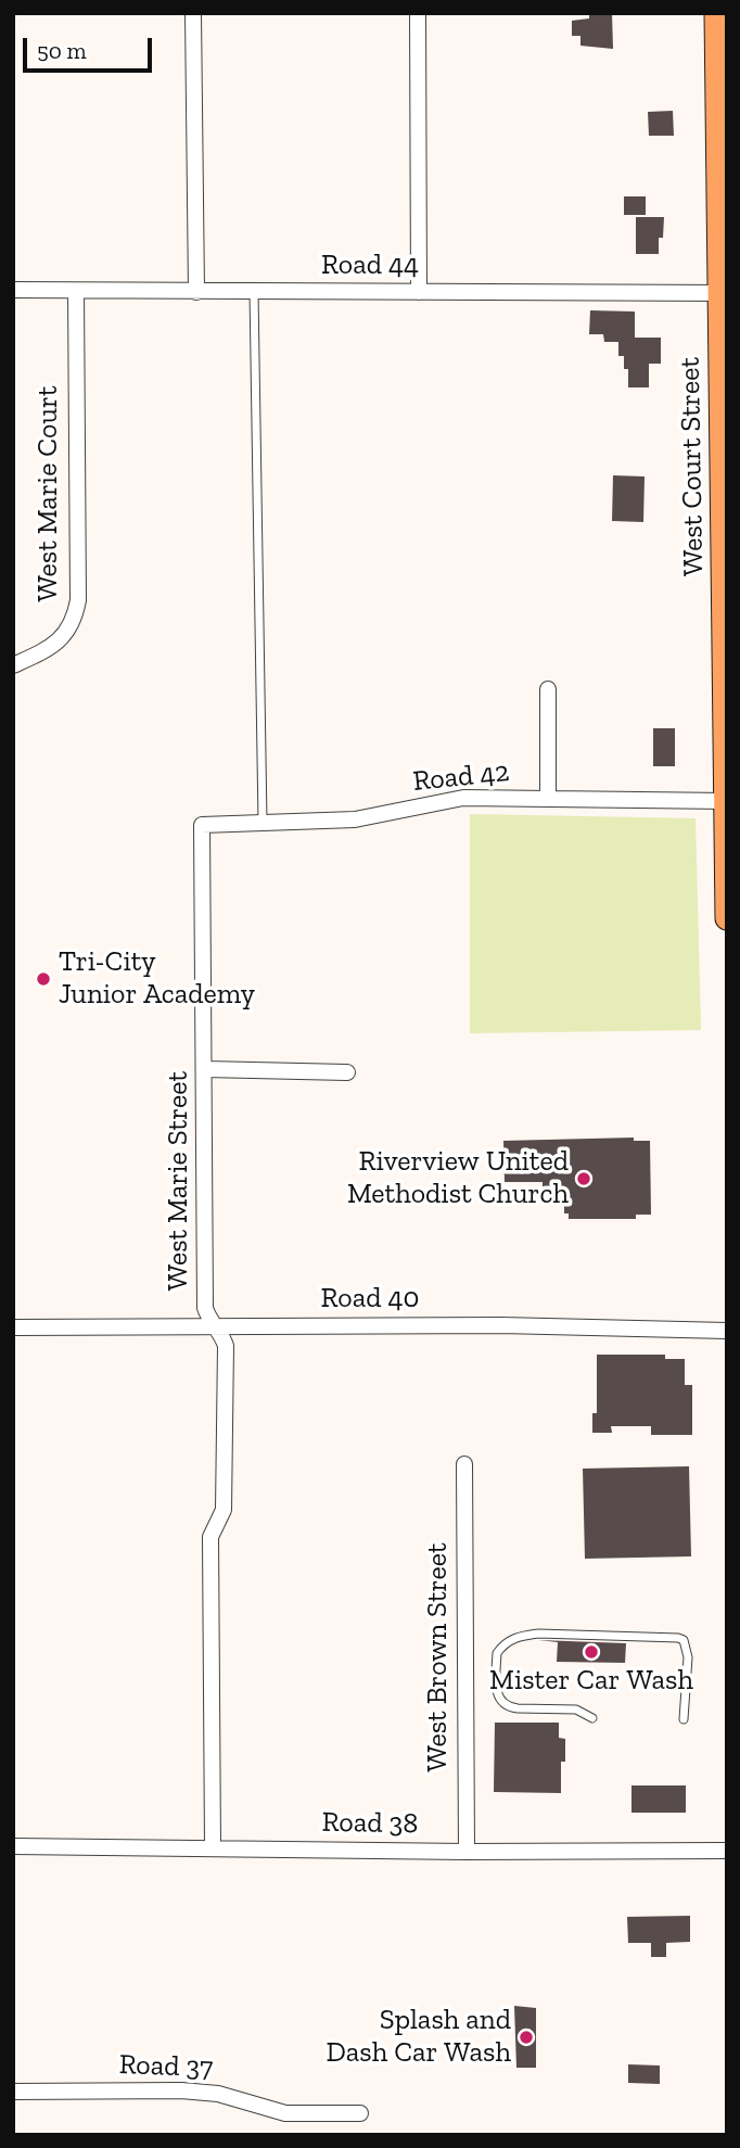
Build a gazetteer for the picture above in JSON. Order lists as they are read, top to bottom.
{
  "streets": {
    "main road": ["West Court Street"],
    "street": [
      "Road 44",
      "West Marie Court",
      "Road 42",
      "West Marie Street",
      "Road 40",
      "West Brown Street",
      "Road 38",
      "Road 37"
    ]
  },
  "crossings": [
    ["Road 44", "West Court Street"],
    ["Road 44", "West Marie Court"],
    ["West Court Street", "Road 42"],
    ["Road 42", "West Marie Street"],
    ["West Marie Street", "Road 40"],
    ["West Marie Street", "Road 38"],
    ["West Brown Street", "Road 38"]
  ],
  "places": [
    "Tri-City Junior Academy",
    "Riverview United Methodist Church",
    "Mister Car Wash",
    "Splash and Dash Car Wash"
  ],
  "scale_bar": "50 m"
}
